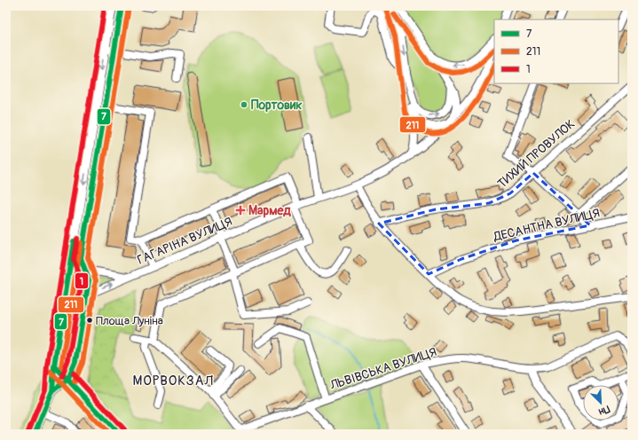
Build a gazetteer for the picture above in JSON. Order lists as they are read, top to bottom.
{
  "streets": {
    "street": [
      "ТИХИЙ ПРОВУЛОК",
      "ДЕСАНТНА ВУЛИЦЯ",
      "ГАГАРІНА ВУЛИЦЯ",
      "ЛЬВІВСЬКА ВУЛИЦЯ"
    ]
  },
  "districts": ["МОРВОКЗАЛ"],
  "places": {
    "other": ["Портовик", "Площа Луніна"],
    "health": ["Мармед"]
  },
  "lines": ["transit line 7", "transit line 1", "transit line 211"],
  "legend": ["7", "211", "1"],
  "north": "bottom right"
}
